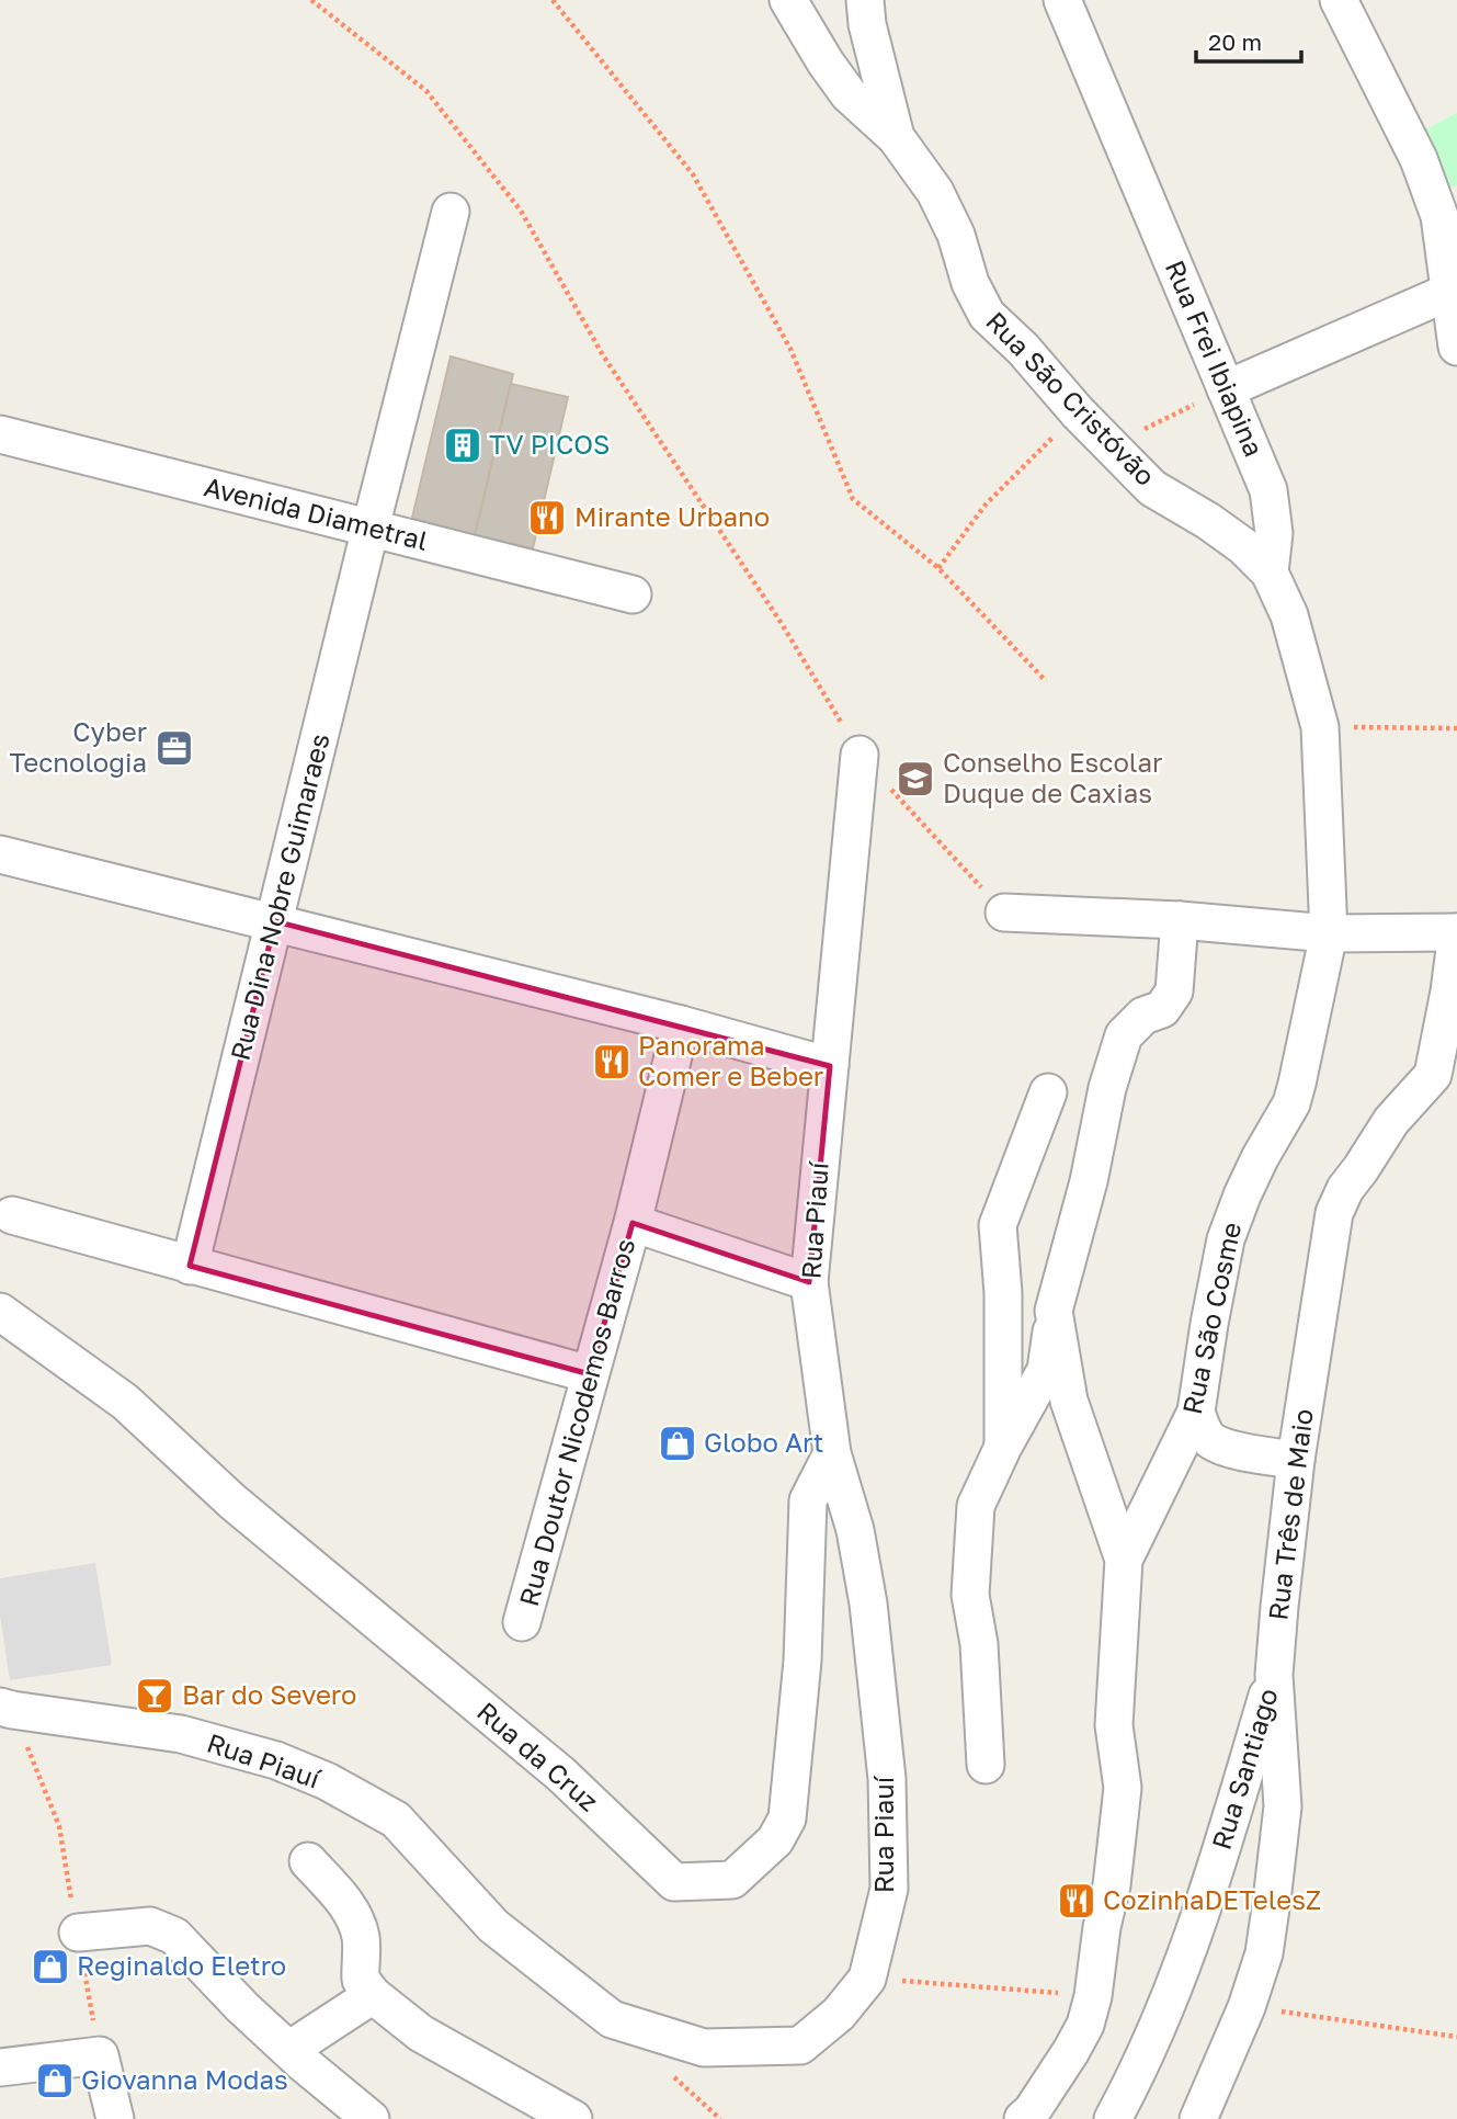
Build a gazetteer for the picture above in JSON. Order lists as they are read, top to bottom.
{
  "streets": {
    "street": [
      "Rua Frei Ibiapina",
      "Rua São Cristóvão",
      "Avenida Diametral",
      "Rua Dina Nobre Guimaraes",
      "Rua Piauí",
      "Rua São Cosme",
      "Rua Doutor Nicodemos Barros",
      "Rua Três de Maio",
      "Rua da Cruz",
      "Rua Santiago"
    ]
  },
  "crossings": [
    ["Rua Frei Ibiapina", "Rua São Cristóvão"],
    ["Rua Frei Ibiapina", "Rua São Cosme"],
    ["Avenida Diametral", "Rua Dina Nobre Guimaraes"],
    ["Rua Piauí", "Rua da Cruz"],
    ["Rua Três de Maio", "Rua Santiago"]
  ],
  "places": {
    "building": ["TV PICOS"],
    "restaurant": ["Mirante Urbano", "Panorama Comer e Beber", "CozinhaDETelesZ"],
    "office": ["Cyber Tecnologia"],
    "school or university": ["Conselho Escolar Duque de Caxias"],
    "shop": ["Globo Art", "Reginaldo Eletro", "Giovanna Modas"],
    "bar": ["Bar do Severo"]
  },
  "scale_bar": "20 m"
}
